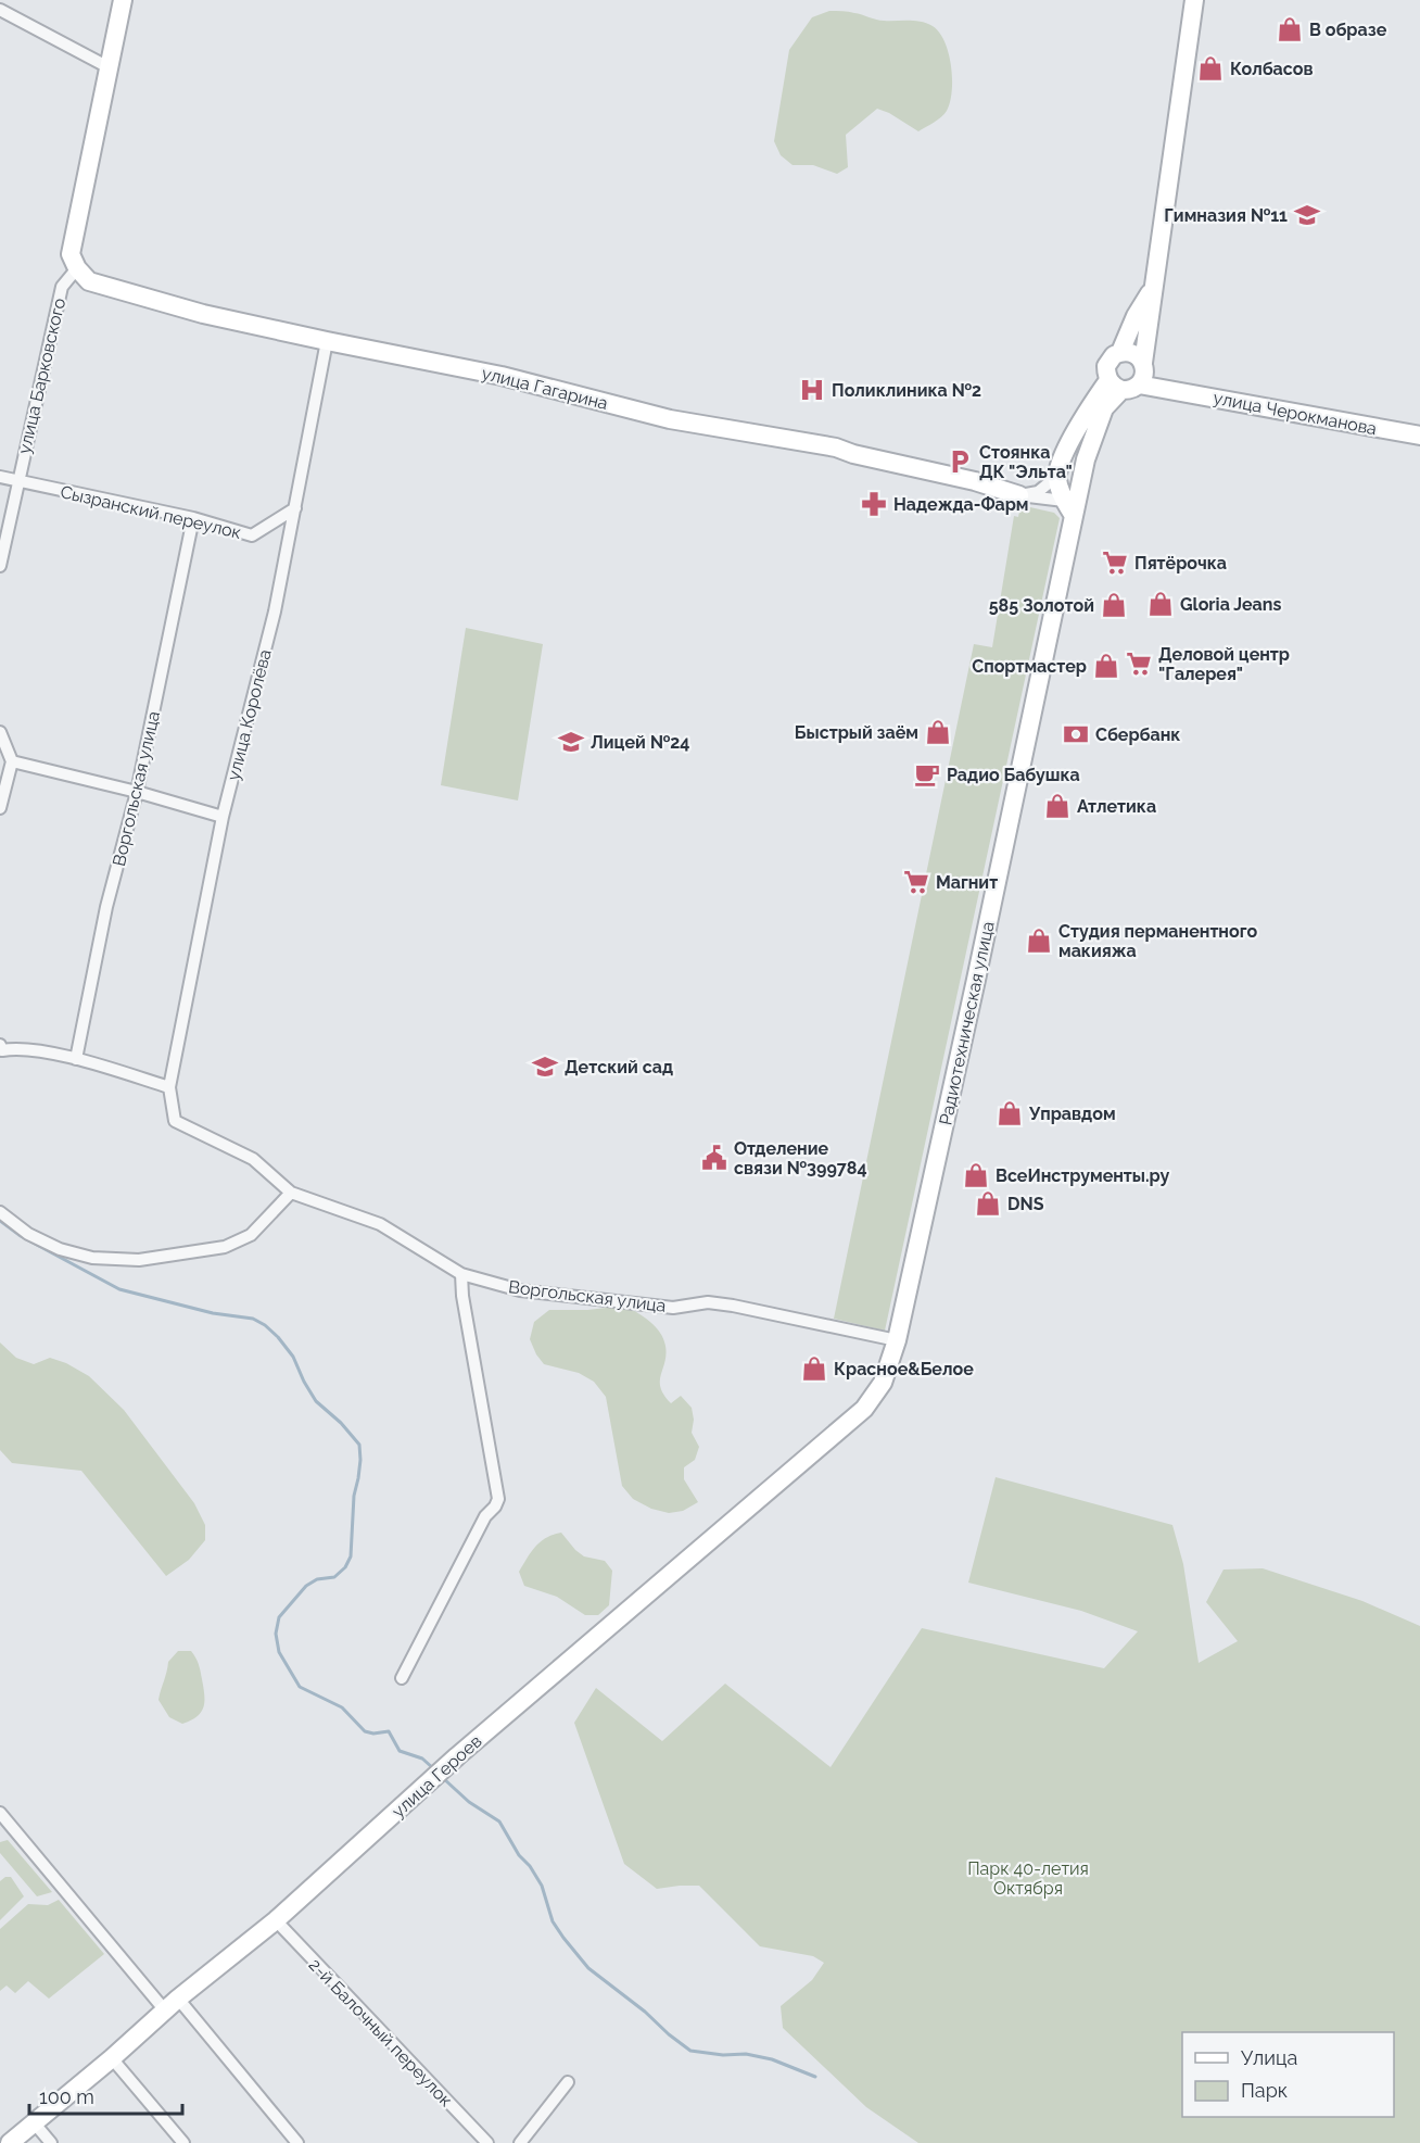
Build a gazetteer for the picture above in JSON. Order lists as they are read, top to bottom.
{
  "streets": {
    "street": [
      "улица Барковского",
      "улица Гагарина",
      "улица Черокманова",
      "Сызранский переулок",
      "улица Королёва",
      "Воргольская улица",
      "Радиотехническая улица",
      "улица Героев",
      "2-й Балочный переулок"
    ]
  },
  "crossings": [
    ["улица Барковского", "улица Гагарина"],
    ["улица Барковского", "Сызранский переулок"],
    ["улица Гагарина", "улица Королёва"],
    ["улица Гагарина", "Радиотехническая улица"],
    ["улица Черокманова", "Радиотехническая улица"],
    ["Сызранский переулок", "улица Королёва"],
    ["Сызранский переулок", "Воргольская улица"],
    ["улица Королёва", "Воргольская улица"],
    ["Воргольская улица", "Радиотехническая улица"],
    ["Радиотехническая улица", "улица Героев"],
    ["улица Героев", "2-й Балочный переулок"]
  ],
  "parks": ["Парк 40-летия Октября"],
  "places": {
    "shop": [
      "В образе",
      "Колбасов",
      "Gloria Jeans",
      "585 Золотой",
      "Спортмастер",
      "Быстрый заём",
      "Атлетика",
      "Студия перманентного макияжа",
      "Управдом",
      "ВсеИнструменты.ру",
      "DNS",
      "Красное&Белое"
    ],
    "school or university": ["Гимназия №11", "Лицей №24", "Детский сад"],
    "hospital": ["Поликлиника №2"],
    "parking": ["Стоянка ДК \"Эльта\""],
    "pharmacy": ["Надежда-Фарм"],
    "supermarket": ["Пятёрочка", "Деловой центр \"Галерея\"", "Магнит"],
    "bank": ["Сбербанк"],
    "cafe": ["Радио Бабушка"],
    "public building": ["Отделение связи №399784"]
  },
  "legend": ["Улица", "Парк"],
  "scale_bar": "100 m"
}
